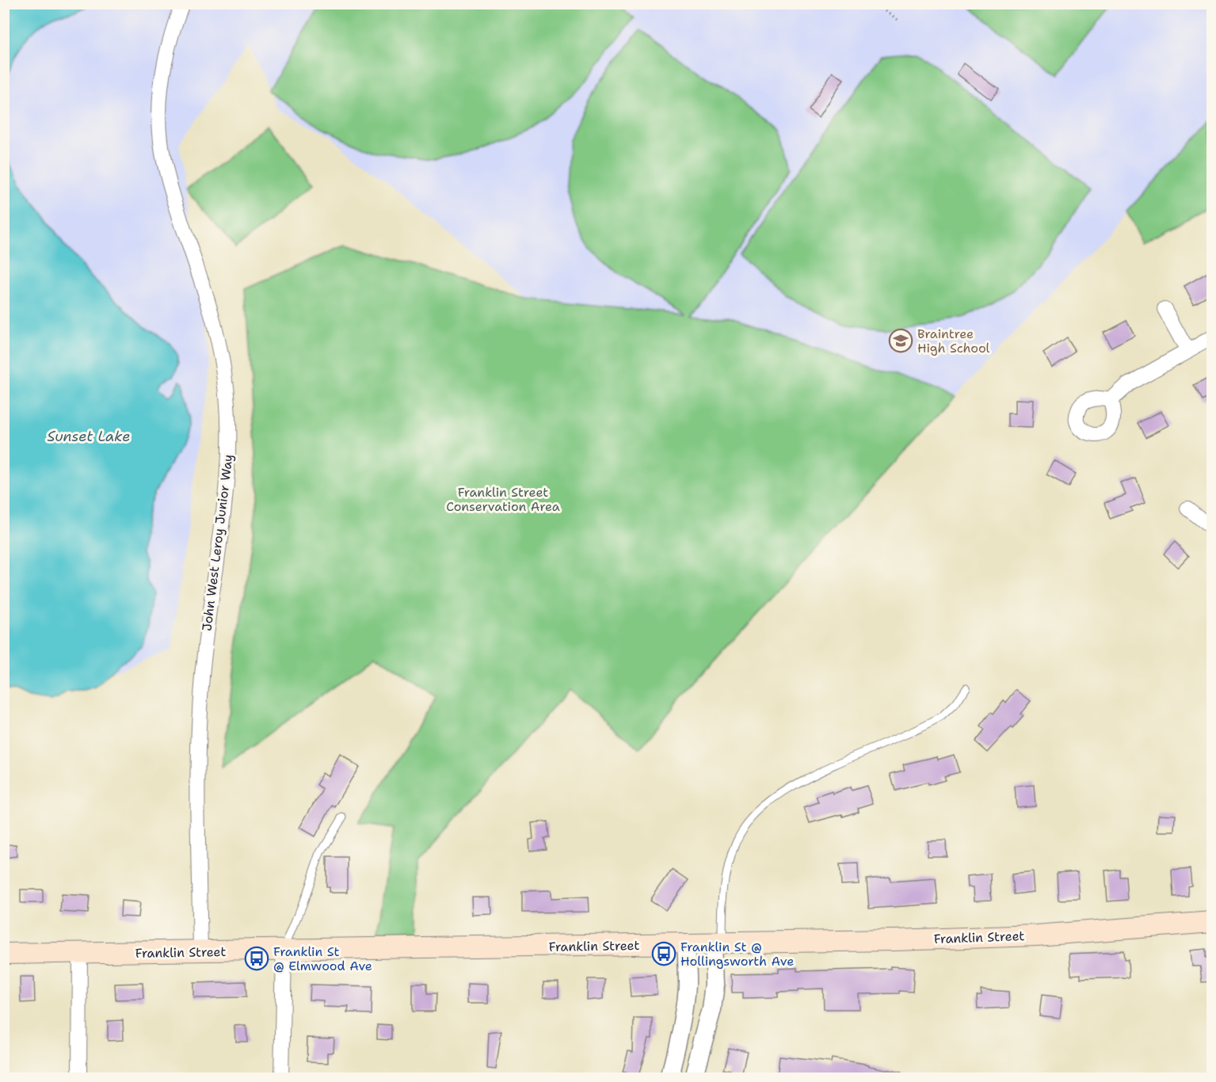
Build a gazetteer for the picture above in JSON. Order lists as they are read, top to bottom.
{
  "streets": {
    "main road": ["Franklin Street"],
    "street": ["John West Leroy Junior Way"]
  },
  "crossings": [
    ["John West Leroy Junior Way", "Franklin Street"]
  ],
  "water": ["Sunset Lake"],
  "parks": ["Franklin Street Conservation Area"],
  "places": {
    "school or university": ["Braintree High School"],
    "bus stop": ["Franklin St @ Hollingsworth Ave", "Franklin St @ Elmwood Ave"]
  }
}
